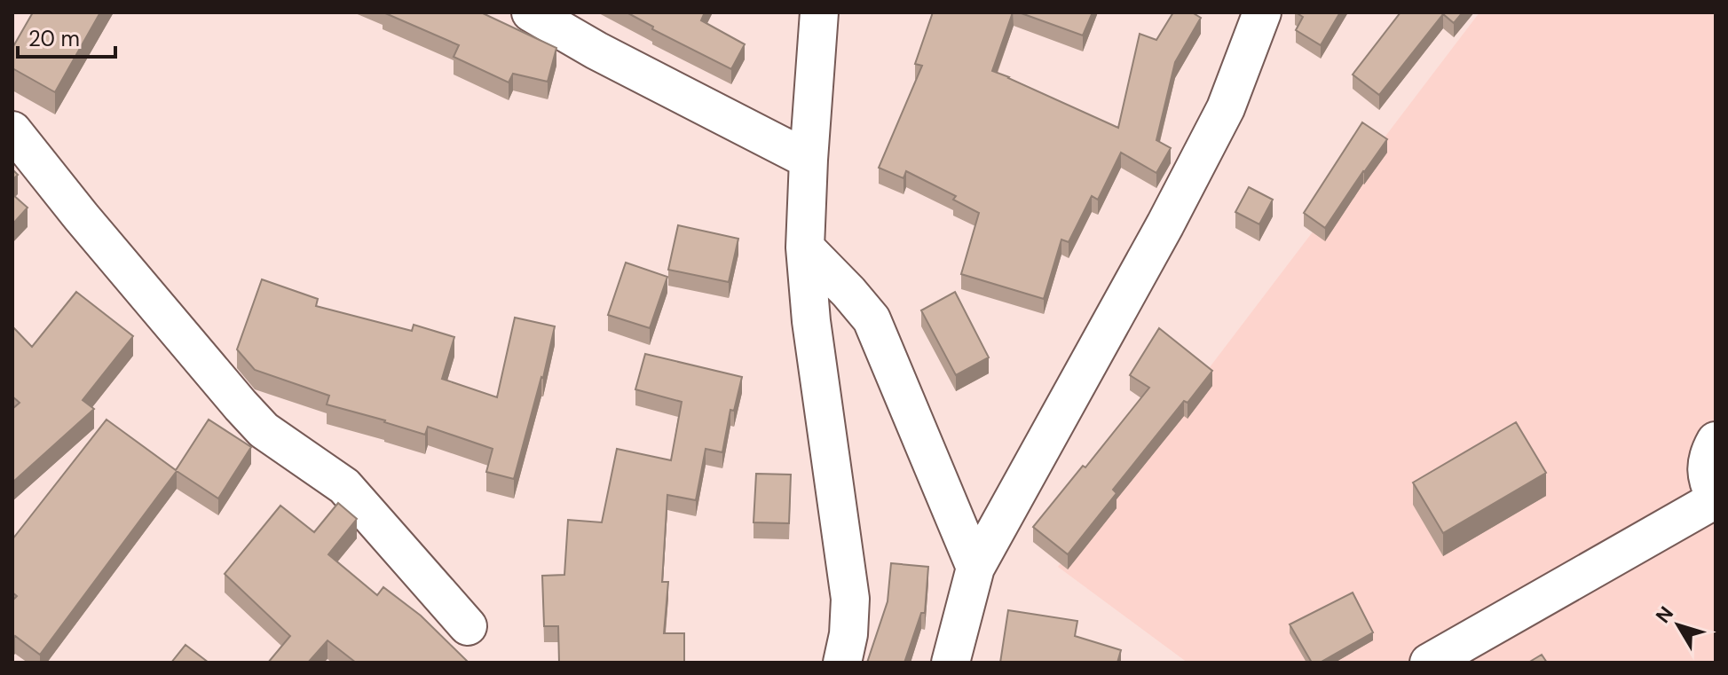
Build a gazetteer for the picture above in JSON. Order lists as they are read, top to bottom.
{
  "scale_bar": "20 m",
  "north": "top left"
}
